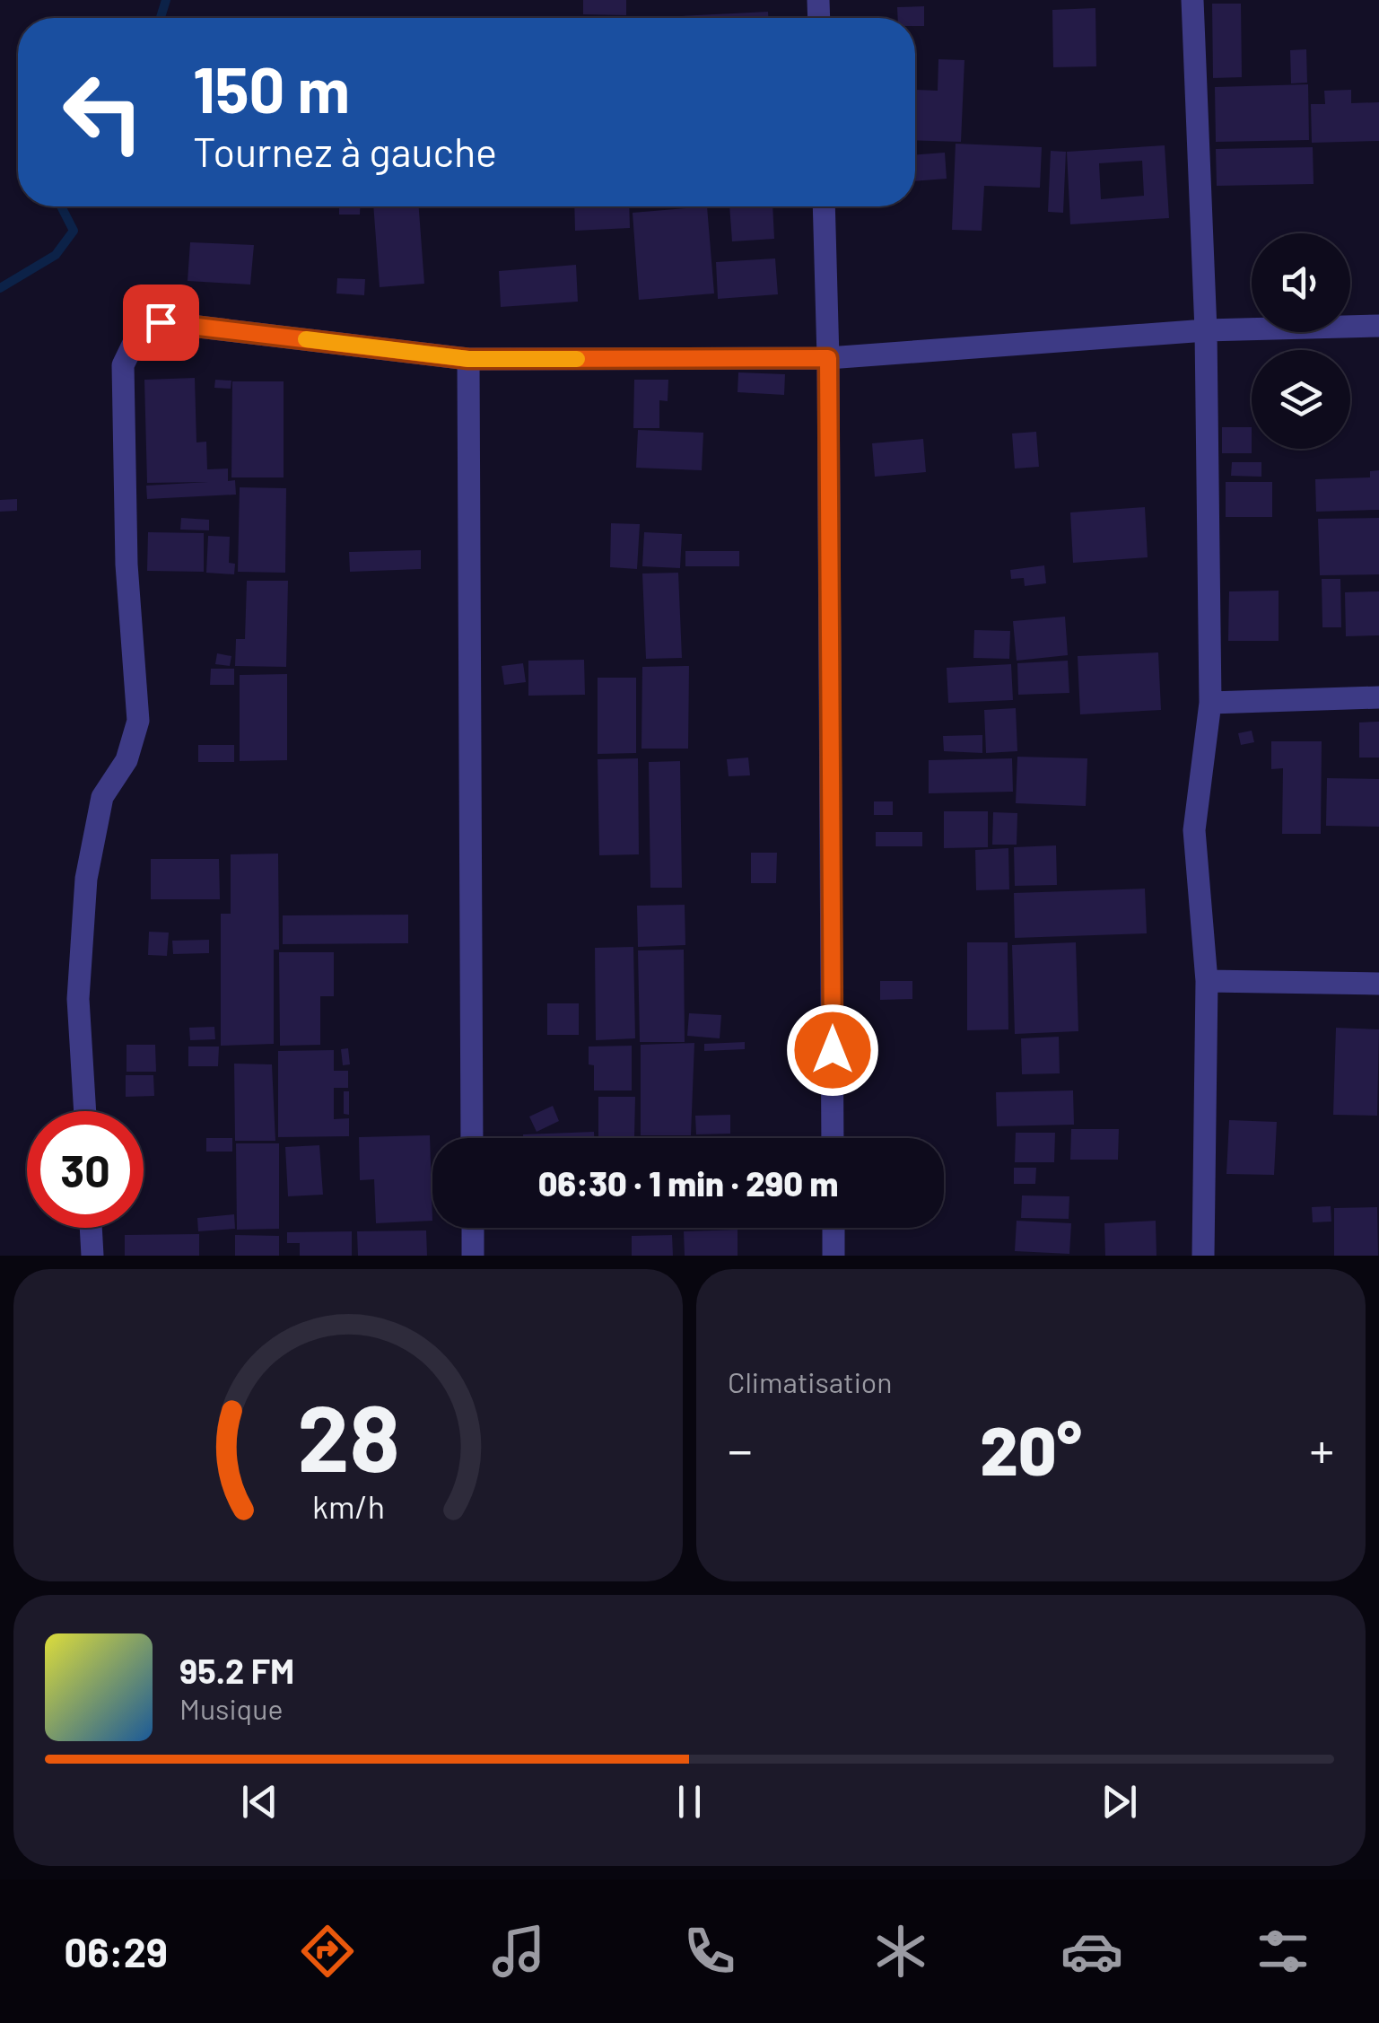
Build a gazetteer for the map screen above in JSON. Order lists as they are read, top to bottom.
{
  "page": {
    "turn": ["150 m", "Tournez à gauche"],
    "limit": "30",
    "trip": "06:30 · 1 min · 290 m",
    "tile": "Climatisation",
    "heat": ["−", "20°", "+"],
    "song": ["95.2 FM", "Musique"],
    "tabs": "06:29",
    "gauge": ["28", "km/h"]
  }
}
